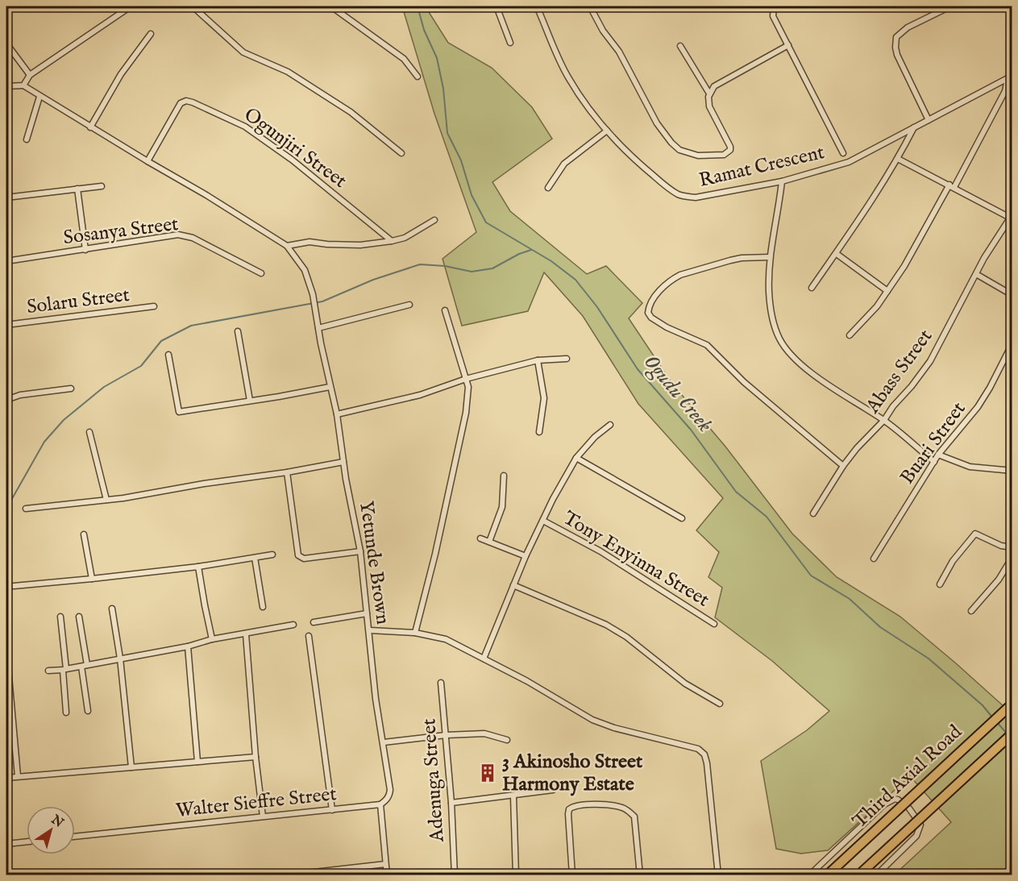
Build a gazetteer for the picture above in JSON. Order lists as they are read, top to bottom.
{
  "streets": {
    "highway": ["Third Axial Road"],
    "street": [
      "Ogunjiri Street",
      "Ramat Crescent",
      "Sosanya Street",
      "Solaru Street",
      "Abass Street",
      "Buari Street",
      "Tony Enyinna Street",
      "Yetunde Brown",
      "Adenuga Street",
      "Walter Sieffre Street"
    ]
  },
  "crossings": [
    ["Yetunde Brown", "Walter Sieffre Street"]
  ],
  "water": ["Ogudu Creek"],
  "places": {
    "building": ["3 Akinosho Street Harmony Estate"]
  },
  "north": "top right"
}
